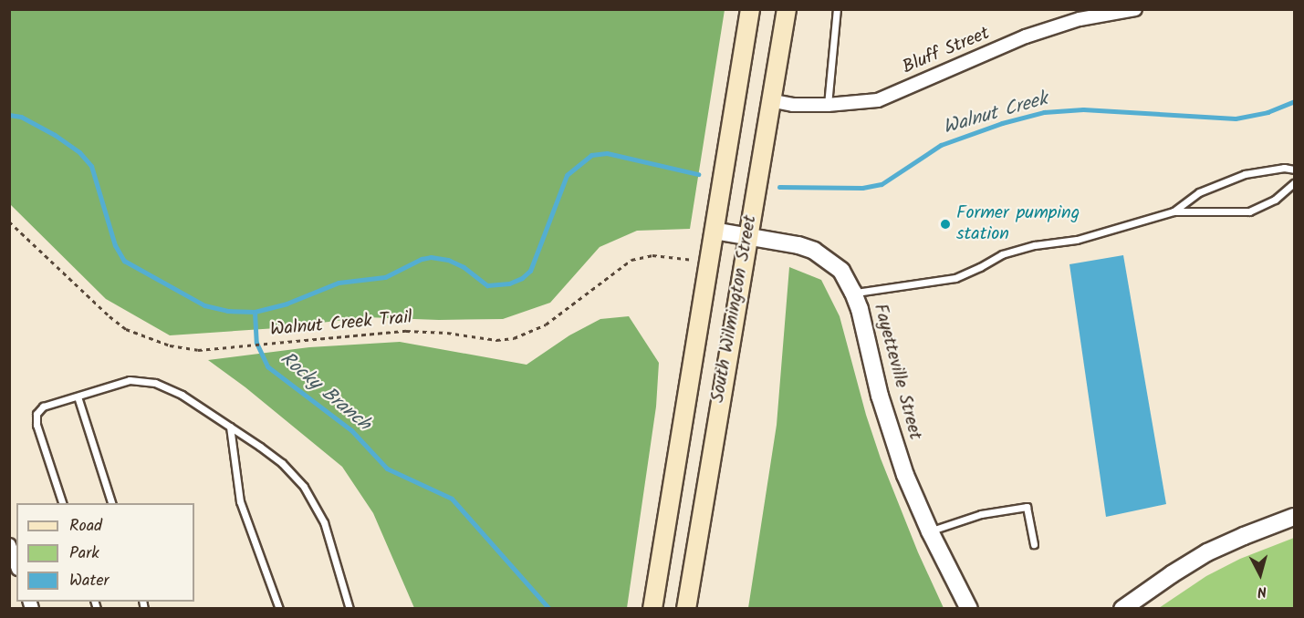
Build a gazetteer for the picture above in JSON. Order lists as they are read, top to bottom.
{
  "streets": {
    "main road": ["South Wilmington Street"],
    "street": ["Bluff Street", "Fayetteville Street"],
    "path": ["Walnut Creek Trail"]
  },
  "crossings": [
    ["Bluff Street", "South Wilmington Street"],
    ["South Wilmington Street", "Fayetteville Street"]
  ],
  "water": ["Walnut Creek", "Rocky Branch"],
  "places": ["Former pumping station"],
  "legend": ["Road", "Park", "Water"],
  "north": "bottom"
}
